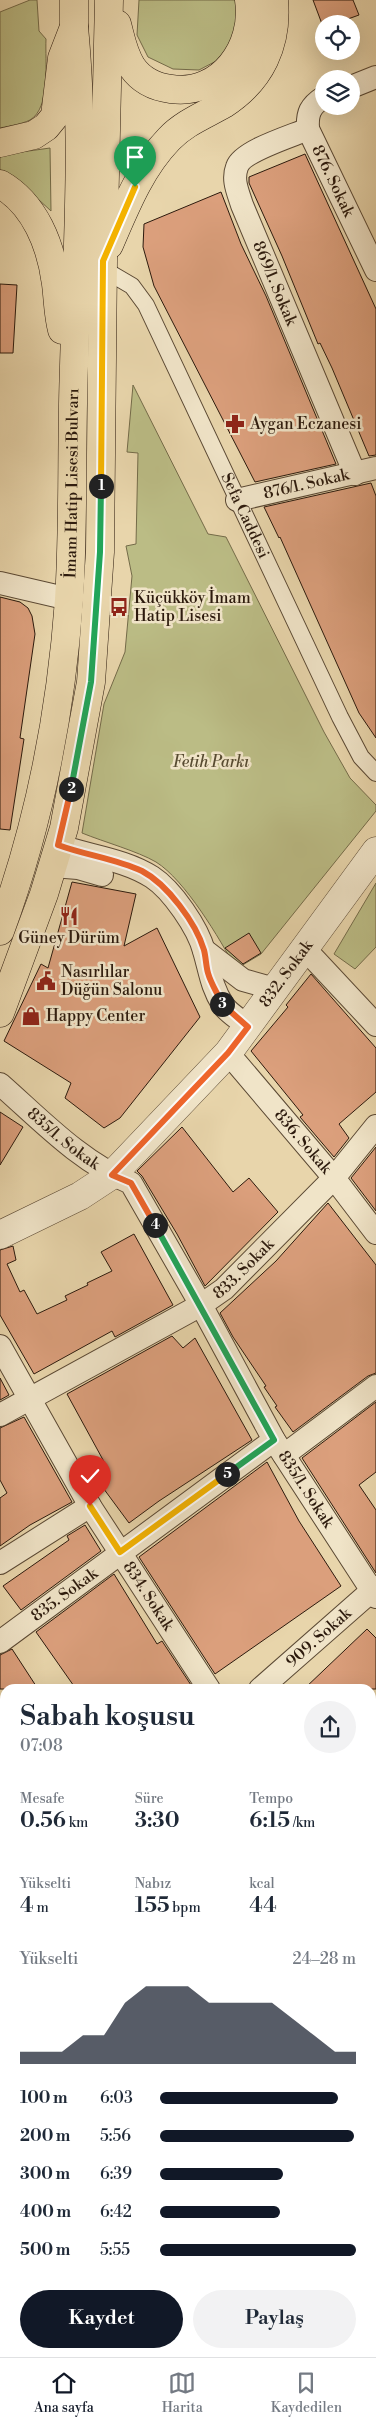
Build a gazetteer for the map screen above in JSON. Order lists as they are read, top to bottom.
{
  "streets": {
    "main road": ["İmam Hatip Lisesi Bulvarı"],
    "street": [
      "876. Sokak",
      "869/1. Sokak",
      "876/1. Sokak",
      "Sefa Caddesi",
      "832. Sokak",
      "835/1. Sokak",
      "836. Sokak",
      "833. Sokak",
      "835. Sokak",
      "834. Sokak",
      "909. Sokak"
    ]
  },
  "crossings": [
    ["876. Sokak", "869/1. Sokak"],
    ["869/1. Sokak", "876/1. Sokak"],
    ["İmam Hatip Lisesi Bulvarı", "Sefa Caddesi"],
    ["876/1. Sokak", "Sefa Caddesi"],
    ["832. Sokak", "835/1. Sokak"],
    ["832. Sokak", "836. Sokak"],
    ["835/1. Sokak", "833. Sokak"],
    ["835/1. Sokak", "835. Sokak"],
    ["835/1. Sokak", "909. Sokak"],
    ["836. Sokak", "833. Sokak"],
    ["833. Sokak", "834. Sokak"],
    ["835. Sokak", "834. Sokak"]
  ],
  "parks": ["Fetih Parkı"],
  "places": {
    "pharmacy": ["Aygan Eczanesi"],
    "bus stop": ["Küçükköy İmam Hatip Lisesi"],
    "restaurant": ["Güney Dürüm"],
    "public building": ["Nasırlılar Düğün Salonu"],
    "shop": ["Happy Center"]
  },
  "page": {
    "pins": [
      "1",
      "2",
      "3",
      "4",
      "5"
    ],
    "heading": ["Sabah koşusu", "07:08"],
    "stats": [
      ["Mesafe", "0.56 km"],
      ["Süre", "3:30"],
      ["Tempo", "6:15 /km"],
      ["Yükselti", "4 m"],
      ["Nabız", "155 bpm"],
      ["kcal", "44"]
    ],
    "chart": ["Yükselti", "24–28 m"],
    "list": [
      {
        "name": "100 m",
        "note": "6:03"
      },
      {
        "name": "200 m",
        "note": "5:56"
      },
      {
        "name": "300 m",
        "note": "6:39"
      },
      {
        "name": "400 m",
        "note": "6:42"
      },
      {
        "name": "500 m",
        "note": "5:55"
      }
    ],
    "buttons": ["Kaydet", "Paylaş"],
    "tabs": ["Ana sayfa", "Harita", "Kaydedilen"]
  }
}
